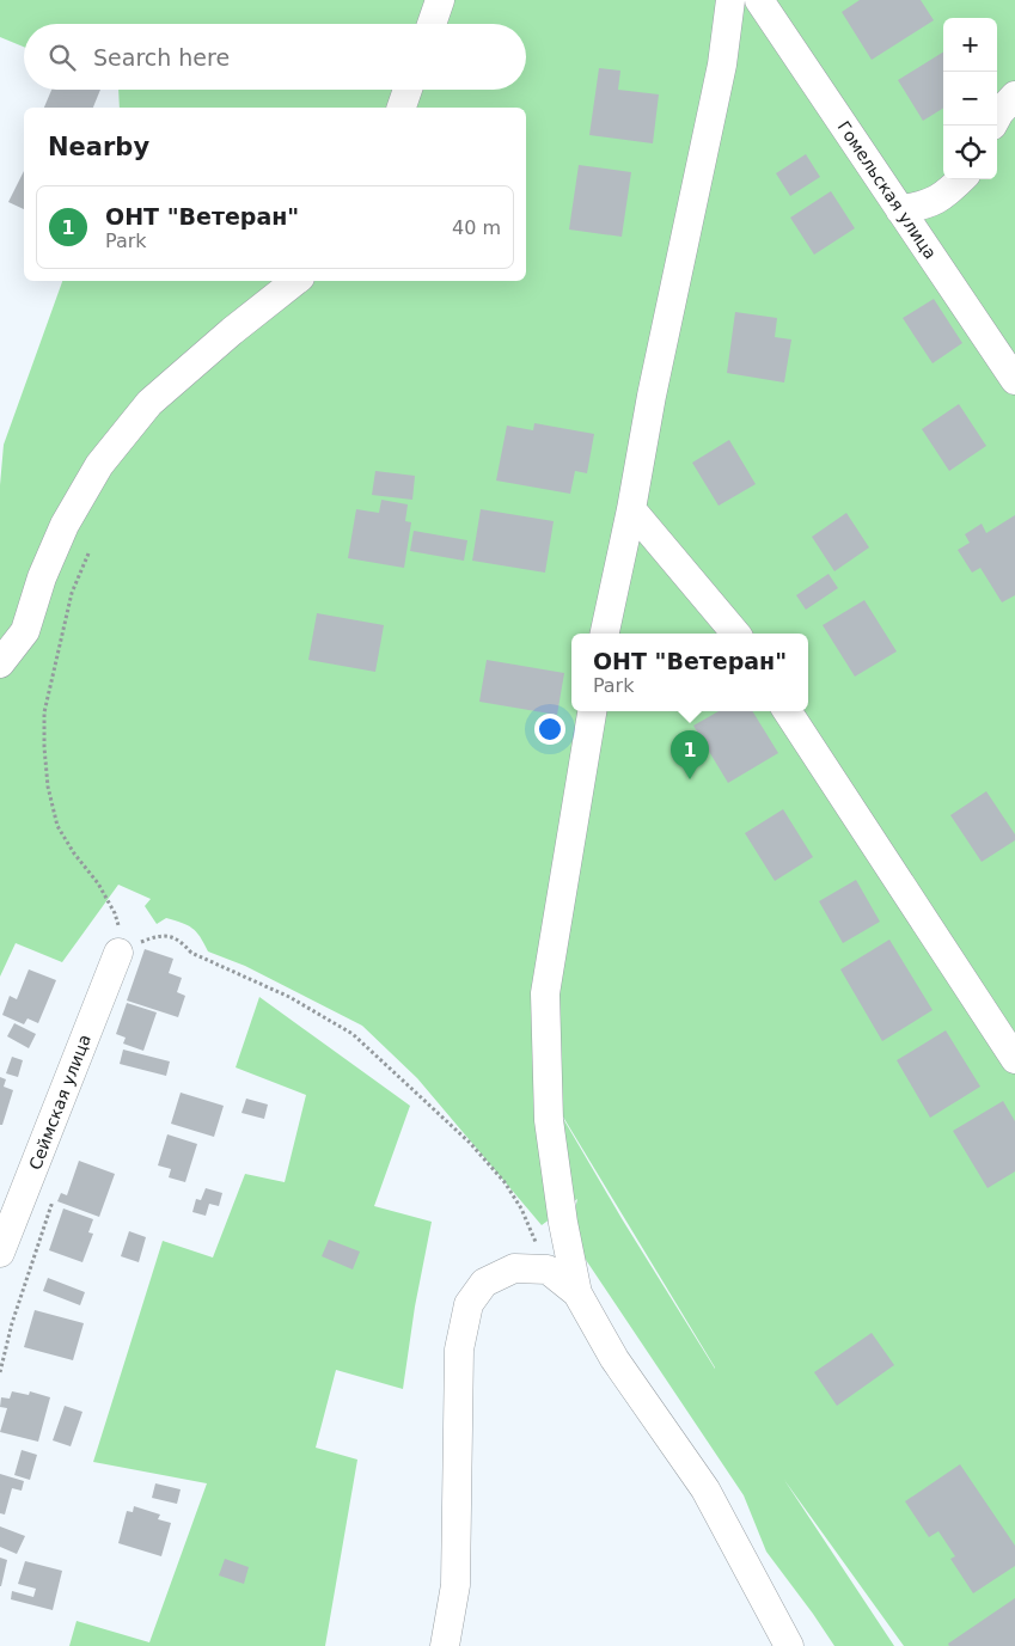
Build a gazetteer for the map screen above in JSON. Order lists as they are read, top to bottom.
{
  "streets": {
    "street": ["Гомельская улица", "Сеймская улица"]
  },
  "page": {
    "map_buttons": ["+", "−"],
    "search": "Search here",
    "heading": "Nearby",
    "list": [
      {
        "mark": "1",
        "name": "ОНТ \"Ветеран\"",
        "note": "Park",
        "value": "40 m"
      }
    ],
    "popup": ["ОНТ \"Ветеран\"", "Park"],
    "pins": "1"
  }
}
